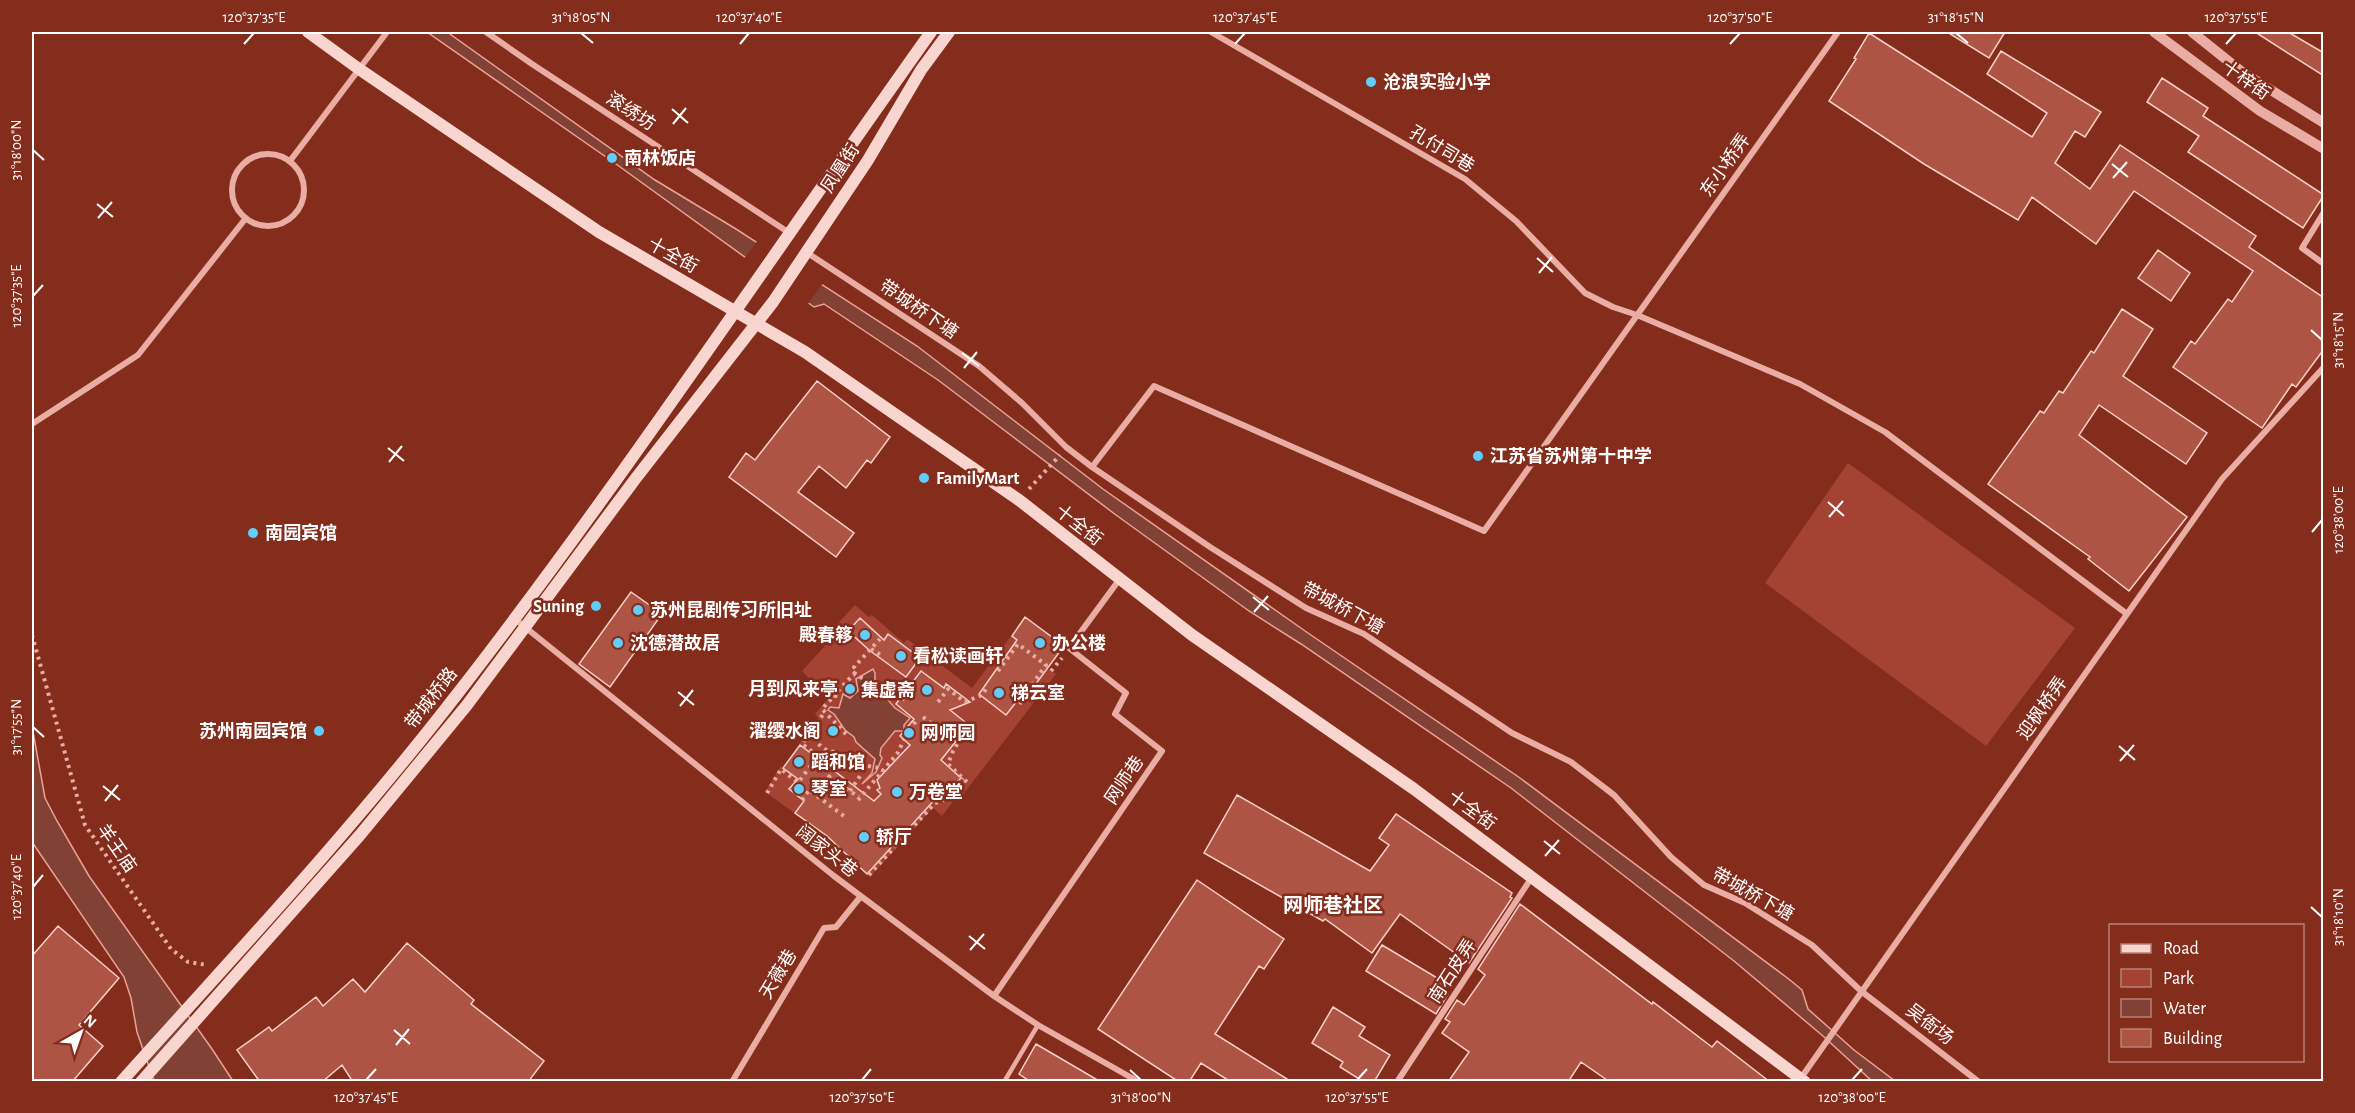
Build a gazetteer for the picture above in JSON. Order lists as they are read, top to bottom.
{
  "streets": {
    "main road": ["凤凰街", "十全街", "带城桥路"],
    "street": [
      "十梓街",
      "滚绣坊",
      "孔付司巷",
      "东小桥弄",
      "带城桥下塘",
      "迎枫桥弄",
      "网师巷",
      "阔家头巷",
      "南石皮弄",
      "天薇巷",
      "吴衙场"
    ],
    "path": ["羊王庙"]
  },
  "crossings": [
    ["滚绣坊", "凤凰街"],
    ["孔付司巷", "东小桥弄"],
    ["孔付司巷", "迎枫桥弄"],
    ["东小桥弄", "带城桥下塘"],
    ["凤凰街", "十全街"],
    ["凤凰街", "带城桥下塘"],
    ["凤凰街", "带城桥路"],
    ["十全街", "带城桥路"],
    ["十全街", "迎枫桥弄"],
    ["十全街", "南石皮弄"],
    ["带城桥下塘", "迎枫桥弄"],
    ["带城桥下塘", "吴衙场"],
    ["带城桥路", "阔家头巷"],
    ["迎枫桥弄", "吴衙场"],
    ["网师巷", "阔家头巷"],
    ["阔家头巷", "天薇巷"]
  ],
  "districts": ["网师巷社区"],
  "places": [
    "沧浪实验小学",
    "南林饭店",
    "江苏省苏州第十中学",
    "FamilyMart",
    "南园宾馆",
    "Suning",
    "苏州昆剧传习所旧址",
    "殿春簃",
    "沈德潜故居",
    "办公楼",
    "看松读画轩",
    "月到风来亭",
    "集虚斋",
    "梯云室",
    "苏州南园宾馆",
    "濯缨水阁",
    "网师园",
    "蹈和馆",
    "琴室",
    "万卷堂",
    "轿厅"
  ],
  "legend": [
    "Road",
    "Park",
    "Water",
    "Building"
  ],
  "north": "top right",
  "coordinates": [
    "120°37'35\"E",
    "31°18'05\"N",
    "120°37'40\"E",
    "120°37'45\"E",
    "120°37'50\"E",
    "31°18'15\"N",
    "120°37'55\"E",
    "31°18'00\"N",
    "120°38'00\"E",
    "31°17'55\"N",
    "31°18'10\"N"
  ]
}
